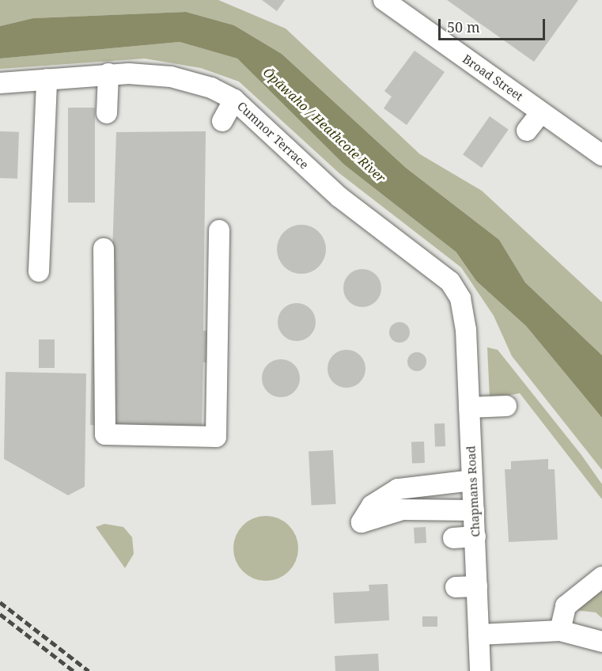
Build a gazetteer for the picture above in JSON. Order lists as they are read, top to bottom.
{
  "streets": {
    "street": ["Broad Street", "Cumnor Terrace", "Chapmans Road"]
  },
  "crossings": [
    ["Cumnor Terrace", "Chapmans Road"]
  ],
  "water": ["Ōpāwaho / Heathcote River"],
  "scale_bar": "50 m"
}
